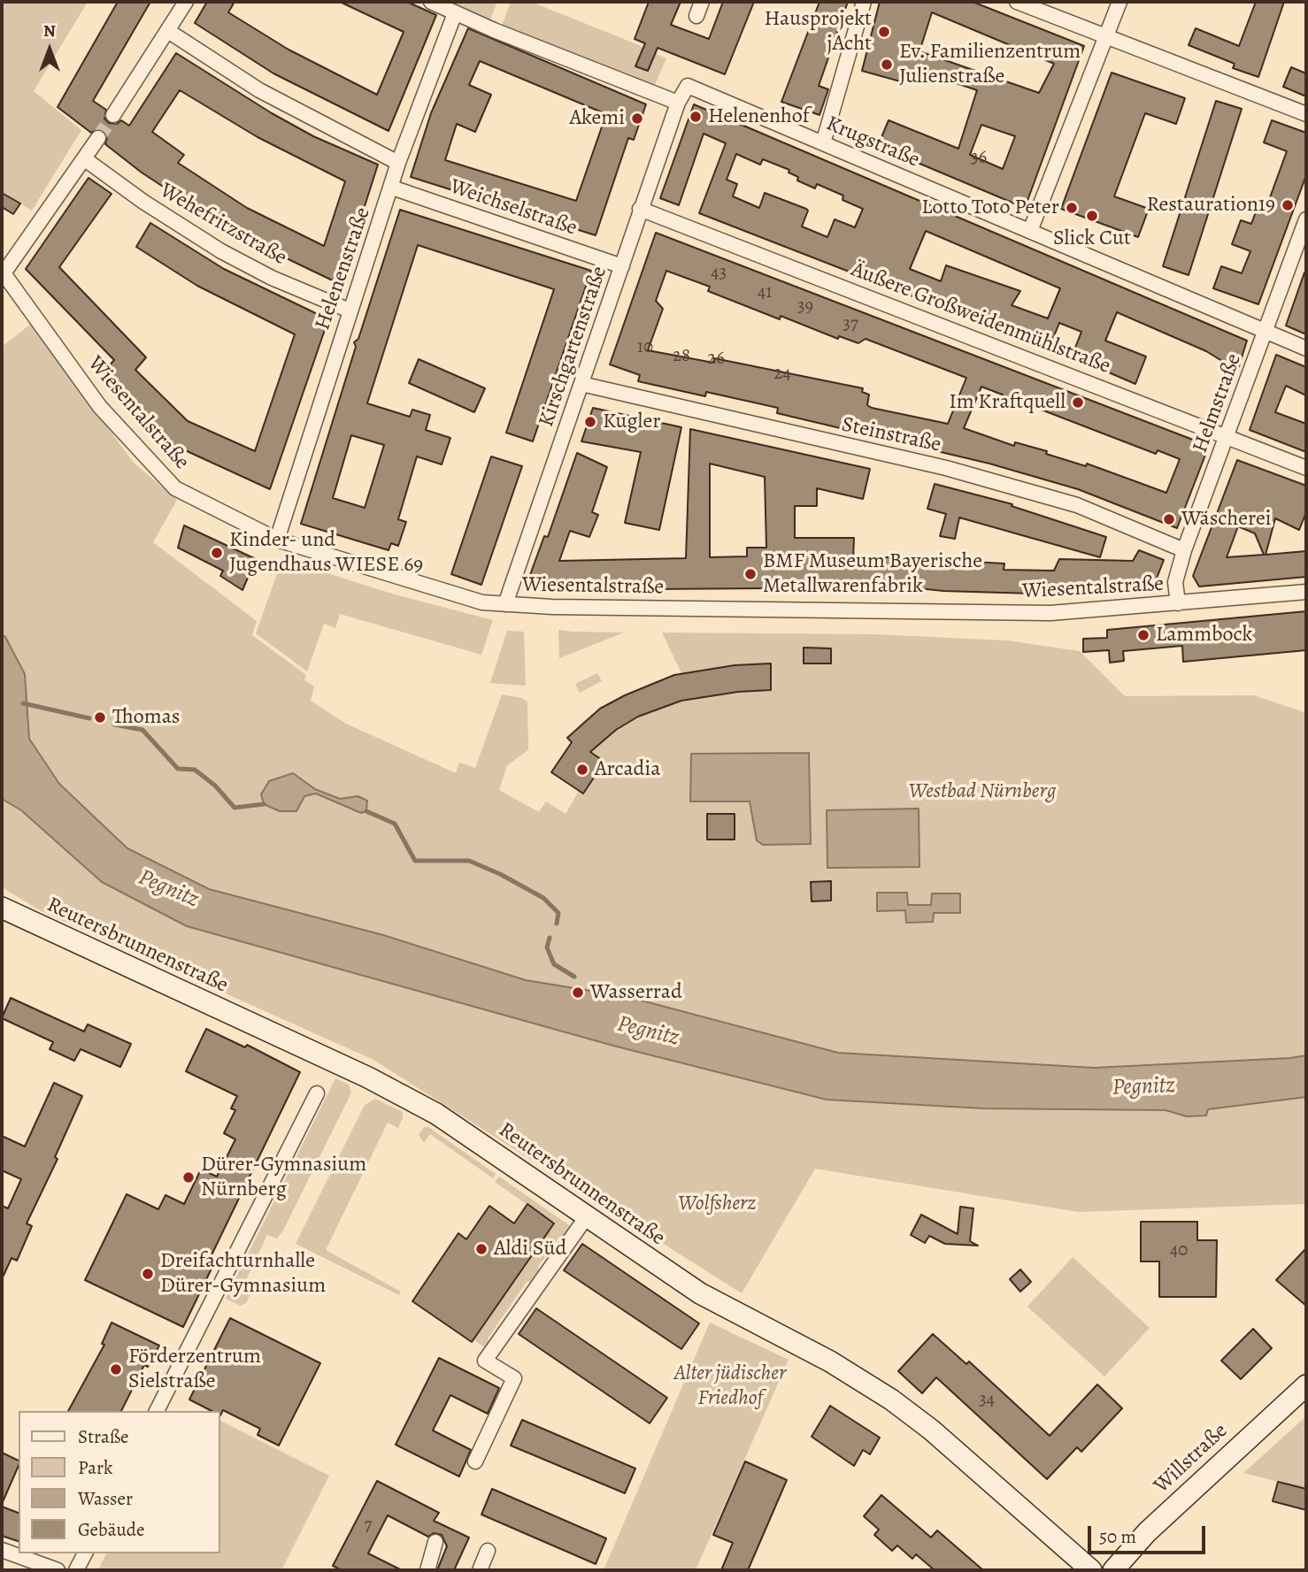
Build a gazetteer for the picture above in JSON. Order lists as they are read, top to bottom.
{
  "streets": {
    "street": [
      "Krugstraße",
      "Weichselstraße",
      "Wehefritzstraße",
      "Helenenstraße",
      "Äußere Großweidenmühlstraße",
      "Kirschgartenstraße",
      "Helmstraße",
      "Wiesentalstraße",
      "Steinstraße",
      "Reutersbrunnenstraße",
      "Willstraße"
    ]
  },
  "crossings": [
    ["Krugstraße", "Kirschgartenstraße"],
    ["Krugstraße", "Helmstraße"],
    ["Weichselstraße", "Helenenstraße"],
    ["Weichselstraße", "Kirschgartenstraße"],
    ["Wehefritzstraße", "Helenenstraße"],
    ["Wehefritzstraße", "Wiesentalstraße"],
    ["Helenenstraße", "Wiesentalstraße"],
    ["Äußere Großweidenmühlstraße", "Kirschgartenstraße"],
    ["Äußere Großweidenmühlstraße", "Helmstraße"],
    ["Kirschgartenstraße", "Wiesentalstraße"],
    ["Kirschgartenstraße", "Steinstraße"],
    ["Helmstraße", "Wiesentalstraße"],
    ["Helmstraße", "Steinstraße"]
  ],
  "water": ["Pegnitz"],
  "parks": ["Westbad Nürnberg", "Wolfsherz", "Alter jüdischer Friedhof"],
  "places": [
    "Hausprojekt jAcht",
    "Ev. Familienzentrum Julienstraße",
    "Helenenhof",
    "Akemi",
    "Restauration19",
    "Lotto Toto Peter",
    "Slick Cut",
    "Im Kraftquell",
    "Kugler",
    "Wäscherei",
    "Kinder- und Jugendhaus WIESE 69",
    "BMF Museum Bayerische Metallwarenfabrik",
    "Lammbock",
    "Thomas",
    "Arcadia",
    "Wasserrad",
    "Dürer-Gymnasium Nürnberg",
    "Aldi Süd",
    "Dreifachturnhalle Dürer-Gymnasium",
    "Förderzentrum Sielstraße"
  ],
  "house_numbers": [
    "36",
    "43",
    "41",
    "39",
    "37",
    "10",
    "28",
    "26",
    "24",
    "40",
    "34",
    "7"
  ],
  "legend": [
    "Straße",
    "Park",
    "Wasser",
    "Gebäude"
  ],
  "scale_bar": "50 m",
  "north": "top"
}
